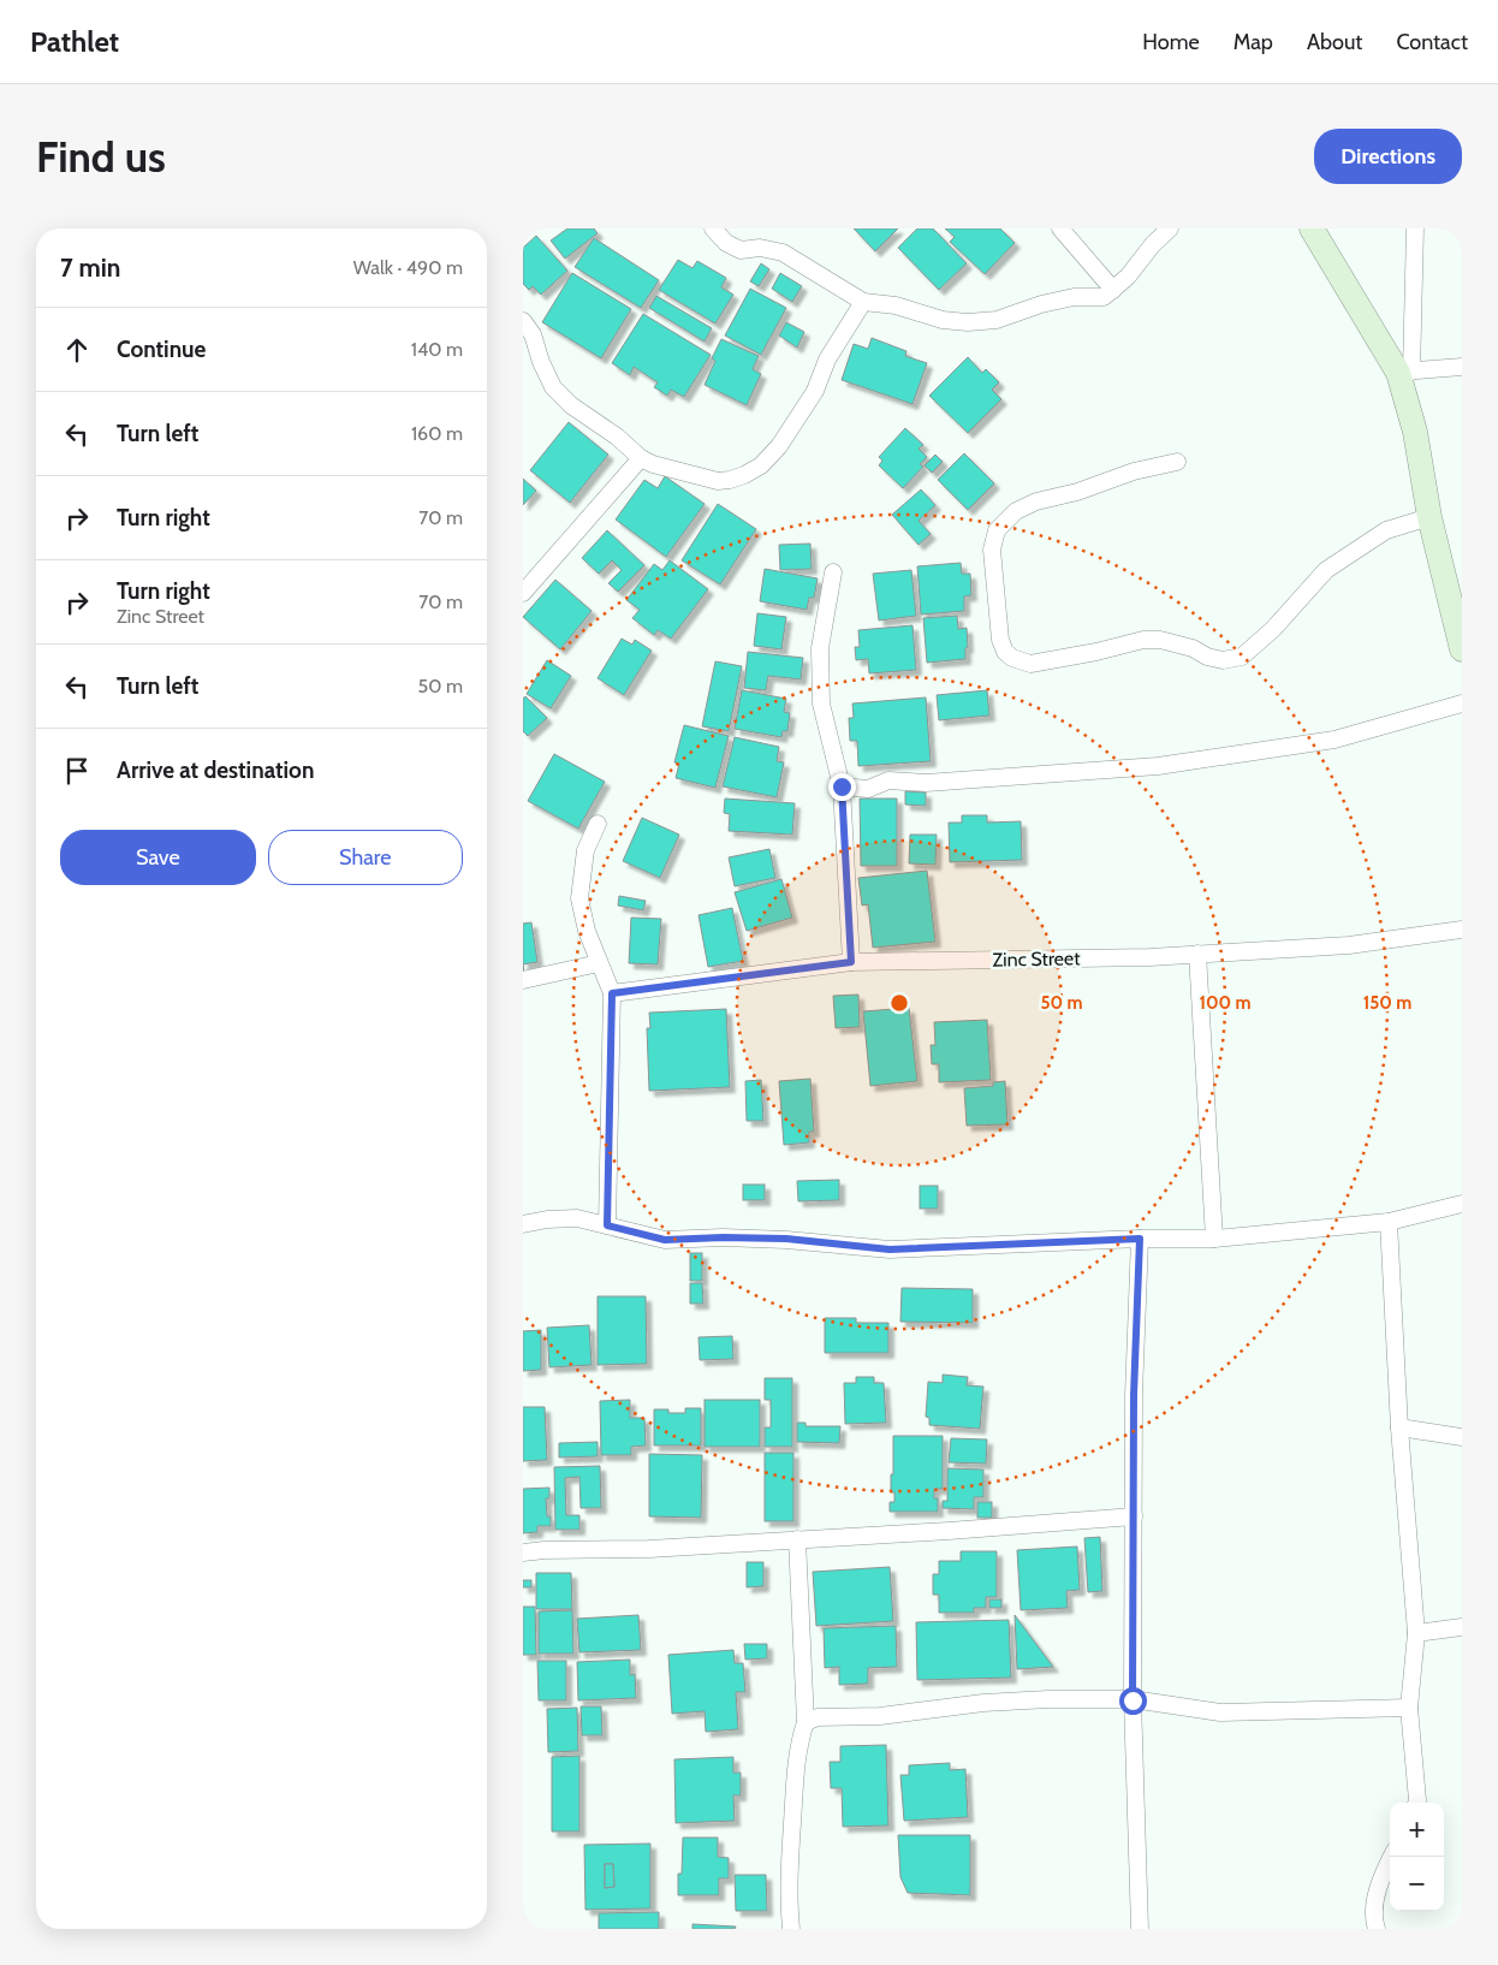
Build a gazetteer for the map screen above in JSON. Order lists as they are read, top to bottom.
{
  "streets": {
    "street": ["Zinc Street"]
  },
  "page": {
    "header": "Pathlet",
    "nav": [
      "Home",
      "Map",
      "About",
      "Contact"
    ],
    "buttons": [
      "Directions",
      ["Save", "Share"]
    ],
    "title": "Find us",
    "heading": ["7 min", "Walk · 490 m"],
    "list": [
      ["Continue", "140 m"],
      ["Turn left", "160 m"],
      ["Turn right", "70 m"],
      ["Turn right", "Zinc Street", "70 m"],
      ["Turn left", "50 m"],
      "Arrive at destination"
    ],
    "map_buttons": ["+", "−"]
  },
  "rings": ["50 m", "100 m", "150 m"]
}
